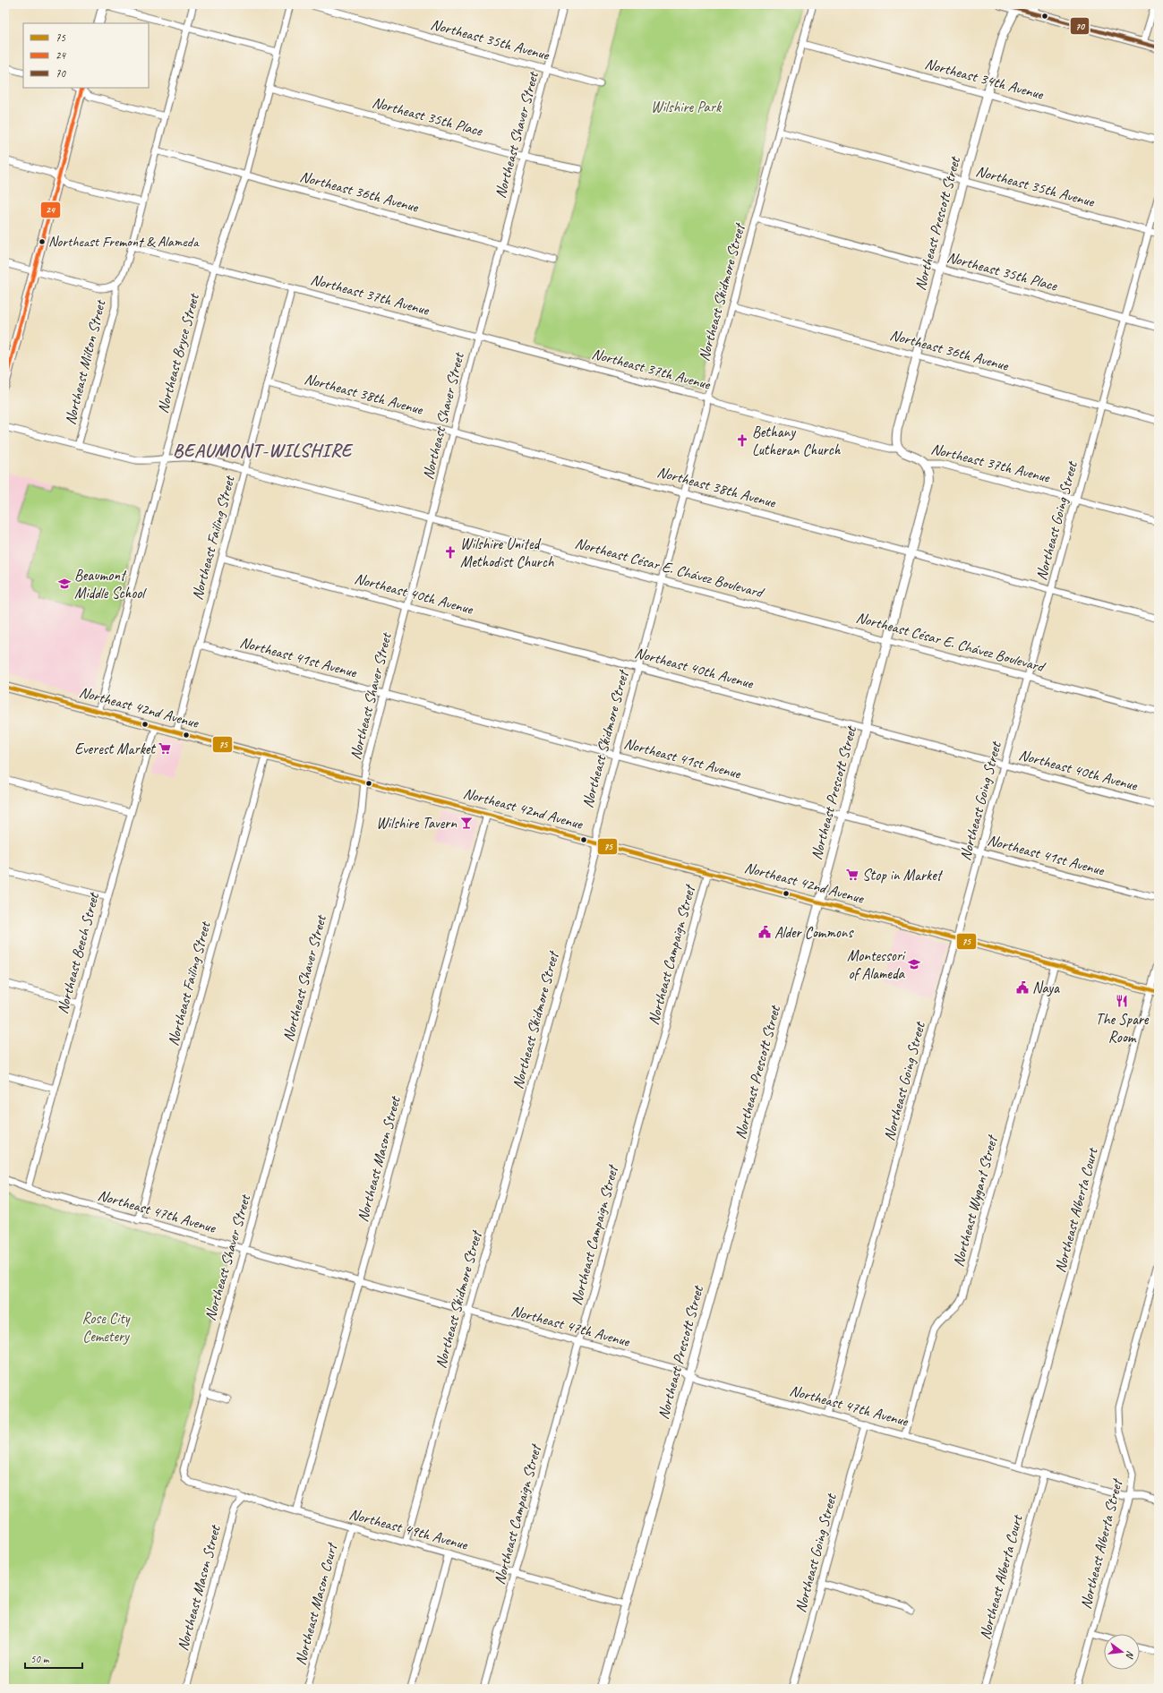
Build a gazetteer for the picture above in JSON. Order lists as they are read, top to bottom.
{
  "streets": {
    "street": [
      "Northeast 35th Avenue",
      "Northeast 34th Avenue",
      "Northeast 35th Place",
      "Northeast Shaver Street",
      "Northeast 36th Avenue",
      "Northeast Prescott Street",
      "Northeast Skidmore Street",
      "Northeast 37th Avenue",
      "Northeast Bryce Street",
      "Northeast Milton Street",
      "Northeast 38th Avenue",
      "Northeast Going Street",
      "Northeast Failing Street",
      "Northeast César E. Chávez Boulevard",
      "Northeast 40th Avenue",
      "Northeast 41st Avenue",
      "Northeast 42nd Avenue",
      "Northeast Beech Street",
      "Northeast Campaign Street",
      "Northeast Mason Street",
      "Northeast Wygant Street",
      "Northeast Alberta Court",
      "Northeast 47th Avenue",
      "Northeast 49th Avenue",
      "Northeast Alberta Street",
      "Northeast Mason Court"
    ]
  },
  "crossings": [
    ["Northeast 35th Avenue", "Northeast Shaver Street"],
    ["Northeast 35th Avenue", "Northeast Prescott Street"],
    ["Northeast 35th Avenue", "Northeast Skidmore Street"],
    ["Northeast 35th Avenue", "Northeast Going Street"],
    ["Northeast 34th Avenue", "Northeast Prescott Street"],
    ["Northeast 34th Avenue", "Northeast Skidmore Street"],
    ["Northeast 35th Place", "Northeast Shaver Street"],
    ["Northeast 35th Place", "Northeast Prescott Street"],
    ["Northeast 35th Place", "Northeast Skidmore Street"],
    ["Northeast 35th Place", "Northeast Bryce Street"],
    ["Northeast 35th Place", "Northeast Going Street"],
    ["Northeast Shaver Street", "Northeast 36th Avenue"],
    ["Northeast Shaver Street", "Northeast 37th Avenue"],
    ["Northeast Shaver Street", "Northeast 38th Avenue"],
    ["Northeast Shaver Street", "Northeast César E. Chávez Boulevard"],
    ["Northeast Shaver Street", "Northeast 40th Avenue"],
    ["Northeast Shaver Street", "Northeast 41st Avenue"],
    ["Northeast Shaver Street", "Northeast 42nd Avenue"],
    ["Northeast Shaver Street", "Northeast 47th Avenue"],
    ["Northeast Shaver Street", "Northeast 49th Avenue"],
    ["Northeast 36th Avenue", "Northeast Prescott Street"],
    ["Northeast 36th Avenue", "Northeast Skidmore Street"],
    ["Northeast 36th Avenue", "Northeast Bryce Street"],
    ["Northeast 36th Avenue", "Northeast Going Street"],
    ["Northeast Prescott Street", "Northeast 37th Avenue"],
    ["Northeast Prescott Street", "Northeast 38th Avenue"],
    ["Northeast Prescott Street", "Northeast César E. Chávez Boulevard"],
    ["Northeast Prescott Street", "Northeast 40th Avenue"],
    ["Northeast Prescott Street", "Northeast 41st Avenue"],
    ["Northeast Prescott Street", "Northeast 42nd Avenue"],
    ["Northeast Prescott Street", "Northeast 47th Avenue"],
    ["Northeast Prescott Street", "Northeast 49th Avenue"],
    ["Northeast Skidmore Street", "Northeast 37th Avenue"],
    ["Northeast Skidmore Street", "Northeast 38th Avenue"],
    ["Northeast Skidmore Street", "Northeast César E. Chávez Boulevard"],
    ["Northeast Skidmore Street", "Northeast 40th Avenue"],
    ["Northeast Skidmore Street", "Northeast 41st Avenue"],
    ["Northeast Skidmore Street", "Northeast 42nd Avenue"],
    ["Northeast Skidmore Street", "Northeast 47th Avenue"],
    ["Northeast Skidmore Street", "Northeast 49th Avenue"],
    ["Northeast 37th Avenue", "Northeast Bryce Street"],
    ["Northeast 37th Avenue", "Northeast Going Street"],
    ["Northeast 37th Avenue", "Northeast Failing Street"],
    ["Northeast Bryce Street", "Northeast César E. Chávez Boulevard"],
    ["Northeast Bryce Street", "Northeast 42nd Avenue"],
    ["Northeast Milton Street", "Northeast César E. Chávez Boulevard"],
    ["Northeast 38th Avenue", "Northeast Going Street"],
    ["Northeast 38th Avenue", "Northeast Failing Street"],
    ["Northeast Going Street", "Northeast César E. Chávez Boulevard"],
    ["Northeast Going Street", "Northeast 40th Avenue"],
    ["Northeast Going Street", "Northeast 41st Avenue"],
    ["Northeast Going Street", "Northeast 42nd Avenue"],
    ["Northeast Going Street", "Northeast 47th Avenue"],
    ["Northeast Failing Street", "Northeast César E. Chávez Boulevard"],
    ["Northeast Failing Street", "Northeast 40th Avenue"],
    ["Northeast Failing Street", "Northeast 41st Avenue"],
    ["Northeast Failing Street", "Northeast 42nd Avenue"],
    ["Northeast Failing Street", "Northeast 47th Avenue"],
    ["Northeast 42nd Avenue", "Northeast Beech Street"],
    ["Northeast 42nd Avenue", "Northeast Campaign Street"],
    ["Northeast 42nd Avenue", "Northeast Mason Street"],
    ["Northeast 42nd Avenue", "Northeast Wygant Street"],
    ["Northeast 42nd Avenue", "Northeast Alberta Court"],
    ["Northeast Beech Street", "Northeast 47th Avenue"],
    ["Northeast Campaign Street", "Northeast 47th Avenue"],
    ["Northeast Campaign Street", "Northeast 49th Avenue"],
    ["Northeast Mason Street", "Northeast 47th Avenue"],
    ["Northeast Mason Street", "Northeast 49th Avenue"],
    ["Northeast Wygant Street", "Northeast 47th Avenue"],
    ["Northeast Alberta Court", "Northeast 47th Avenue"],
    ["Northeast 47th Avenue", "Northeast Alberta Street"],
    ["Northeast 49th Avenue", "Northeast Mason Court"]
  ],
  "districts": ["BEAUMONT-WILSHIRE"],
  "parks": ["Wilshire Park", "Rose City Cemetery"],
  "places": {
    "other": ["Northeast Fremont & Alameda"],
    "church": ["Bethany Lutheran Church", "Wilshire United Methodist Church"],
    "school or university": ["Beaumont Middle School", "Montessori of Alameda"],
    "supermarket": ["Everest Market", "Stop in Market"],
    "bar": ["Wilshire Tavern"],
    "public building": ["Alder Commons", "Naya"],
    "restaurant": ["The Spare Room"]
  },
  "lines": ["transit line 70", "transit line 24", "transit line 75"],
  "legend": ["75", "24", "70"],
  "scale_bar": "50 m",
  "north": "right"
}
